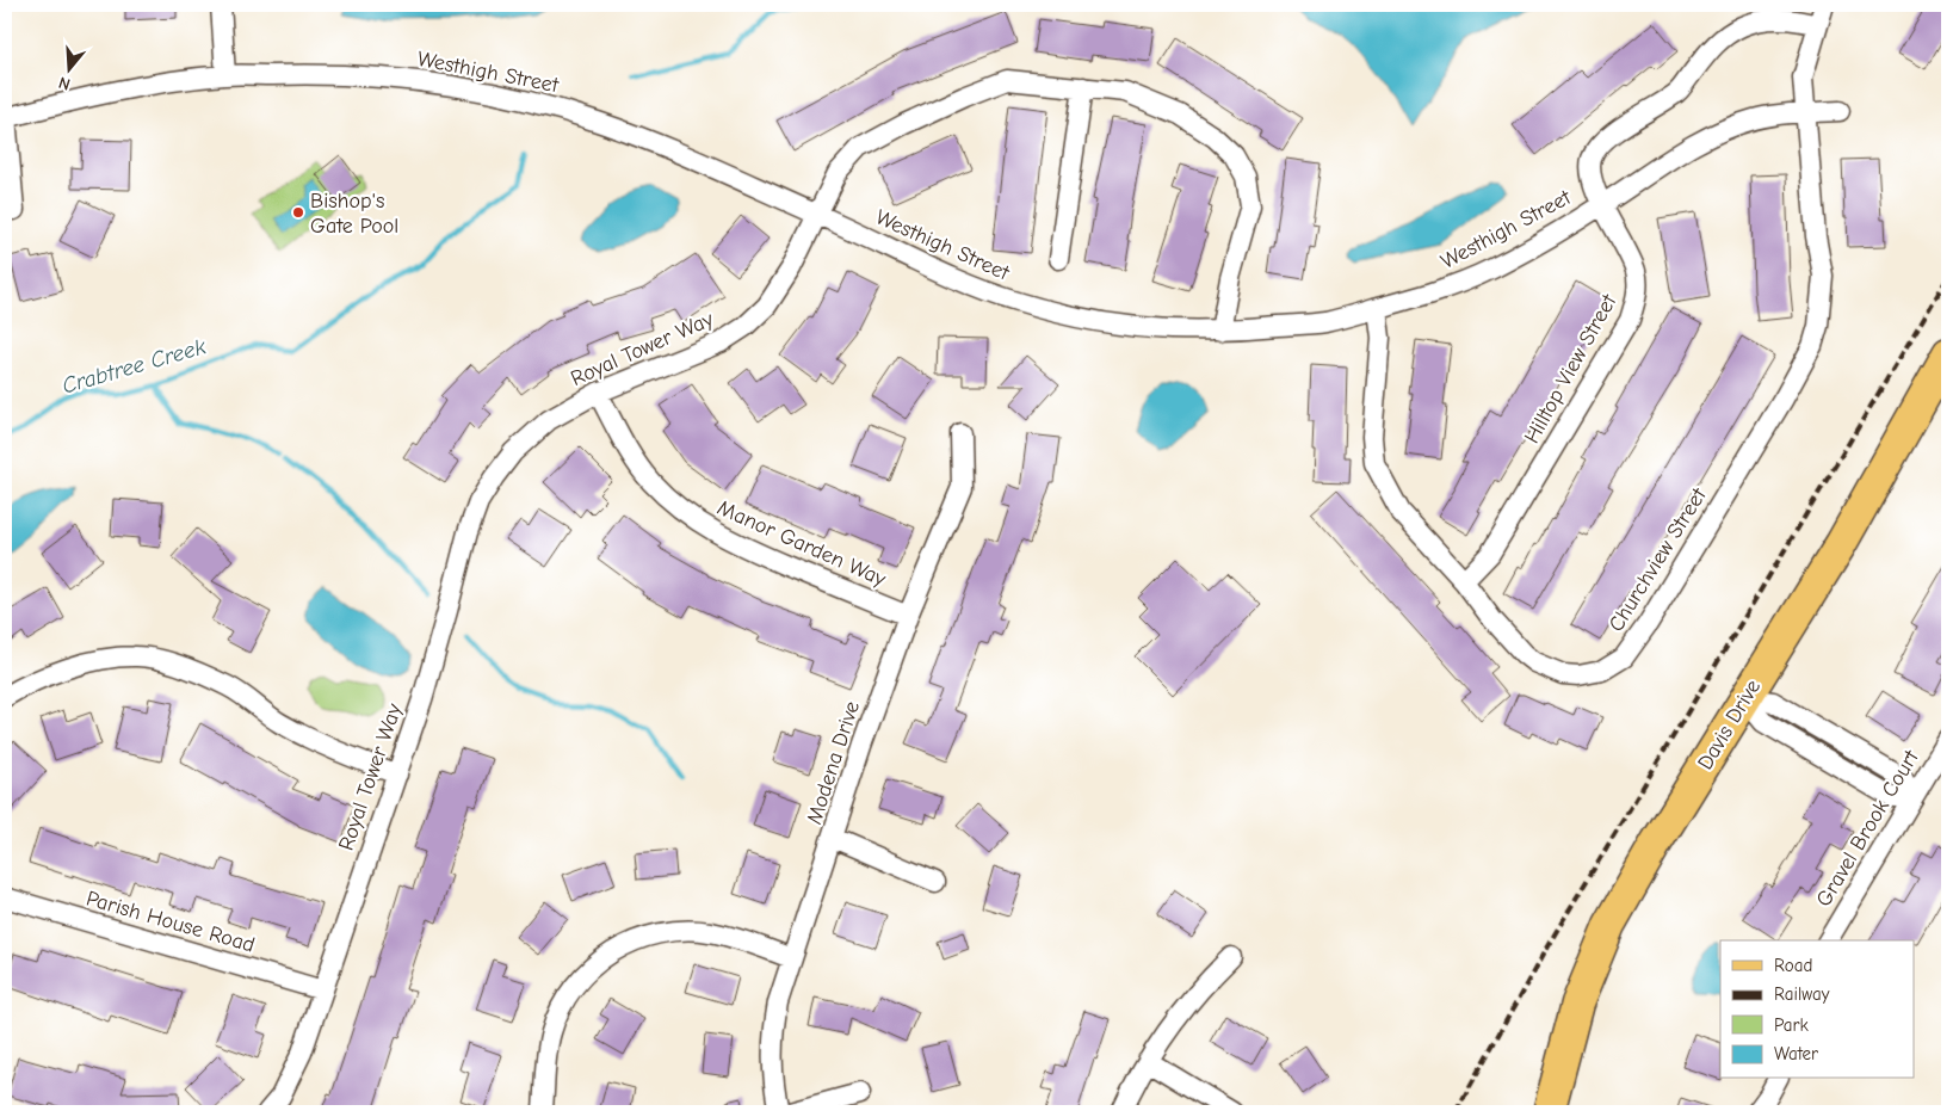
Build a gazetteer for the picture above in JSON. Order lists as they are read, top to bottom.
{
  "streets": {
    "main road": ["Davis Drive"],
    "street": [
      "Westhigh Street",
      "Royal Tower Way",
      "Hilltop View Street",
      "Manor Garden Way",
      "Churchview Street",
      "Modena Drive",
      "Gravel Brook Court",
      "Parish House Road"
    ]
  },
  "crossings": [
    ["Westhigh Street", "Royal Tower Way"],
    ["Westhigh Street", "Hilltop View Street"],
    ["Westhigh Street", "Churchview Street"],
    ["Royal Tower Way", "Manor Garden Way"],
    ["Royal Tower Way", "Parish House Road"],
    ["Hilltop View Street", "Churchview Street"],
    ["Manor Garden Way", "Modena Drive"]
  ],
  "water": ["Crabtree Creek"],
  "places": ["Bishop's Gate Pool"],
  "legend": [
    "Road",
    "Railway",
    "Park",
    "Water"
  ],
  "north": "bottom"
}
